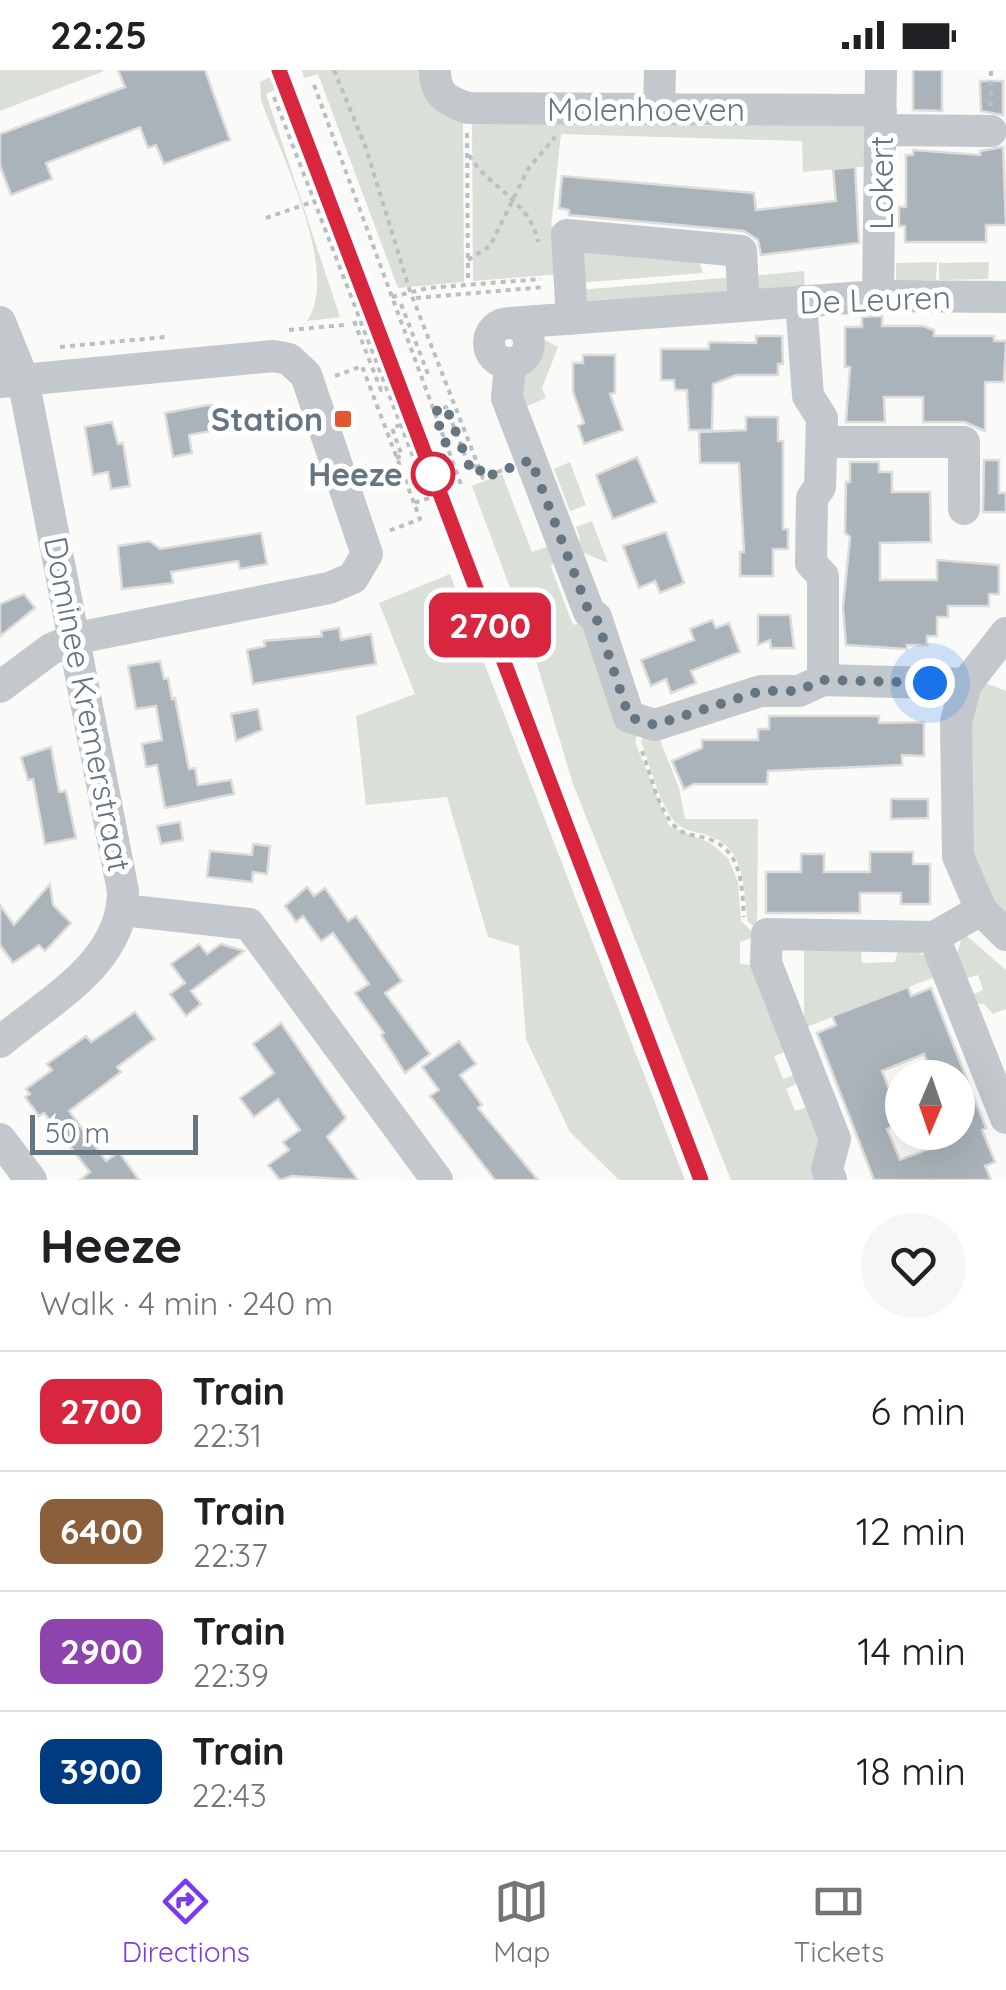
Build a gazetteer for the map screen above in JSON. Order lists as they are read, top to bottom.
{
  "streets": {
    "street": [
      "Molenhoeven",
      "Lokert",
      "De Leuren",
      "Dominee Kremerstraat"
    ]
  },
  "crossings": [
    ["Molenhoeven", "Lokert"],
    ["Lokert", "De Leuren"]
  ],
  "places": {
    "transit": ["Station"],
    "other": ["Heeze"]
  },
  "scale_bar": "50 m",
  "north": "bottom",
  "page": {
    "status": "22:25",
    "on_map": "2700",
    "scale": "50 m",
    "heading": ["Heeze", "Walk · 4 min · 240 m"],
    "list": [
      {
        "mark": "2700",
        "name": "Train",
        "note": "22:31",
        "value": "6 min"
      },
      {
        "mark": "6400",
        "name": "Train",
        "note": "22:37",
        "value": "12 min"
      },
      {
        "mark": "2900",
        "name": "Train",
        "note": "22:39",
        "value": "14 min"
      },
      {
        "mark": "3900",
        "name": "Train",
        "note": "22:43",
        "value": "18 min"
      }
    ],
    "tabs": ["Directions", "Map", "Tickets"]
  }
}
